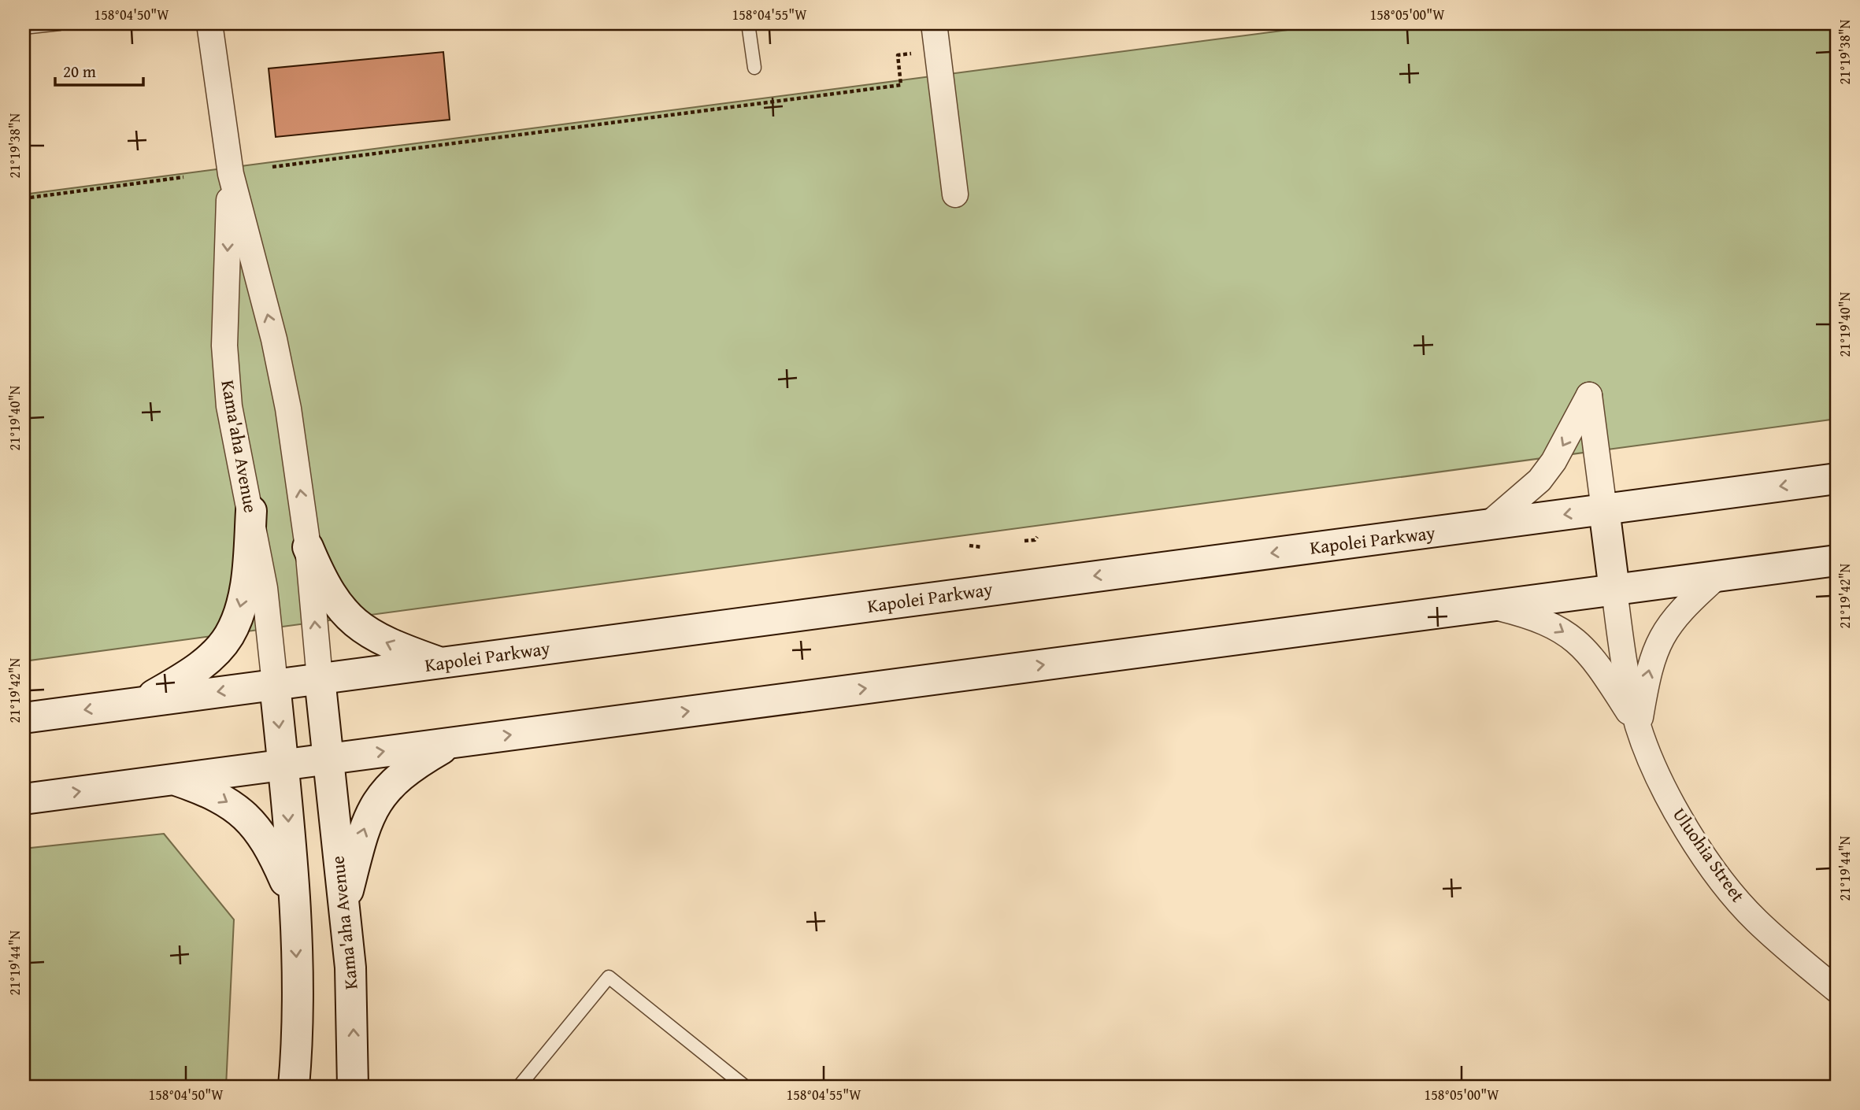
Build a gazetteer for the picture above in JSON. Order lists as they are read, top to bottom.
{
  "streets": {
    "main road": ["Kama'aha Avenue", "Kapolei Parkway"],
    "street": ["Uluohia Street"]
  },
  "crossings": [
    ["Kama'aha Avenue", "Kapolei Parkway"]
  ],
  "scale_bar": "20 m",
  "coordinates": [
    "158°04'50\"W",
    "158°04'55\"W",
    "158°05'00\"W",
    "21°19'38\"N",
    "21°19'40\"N",
    "21°19'42\"N",
    "21°19'44\"N"
  ]
}
